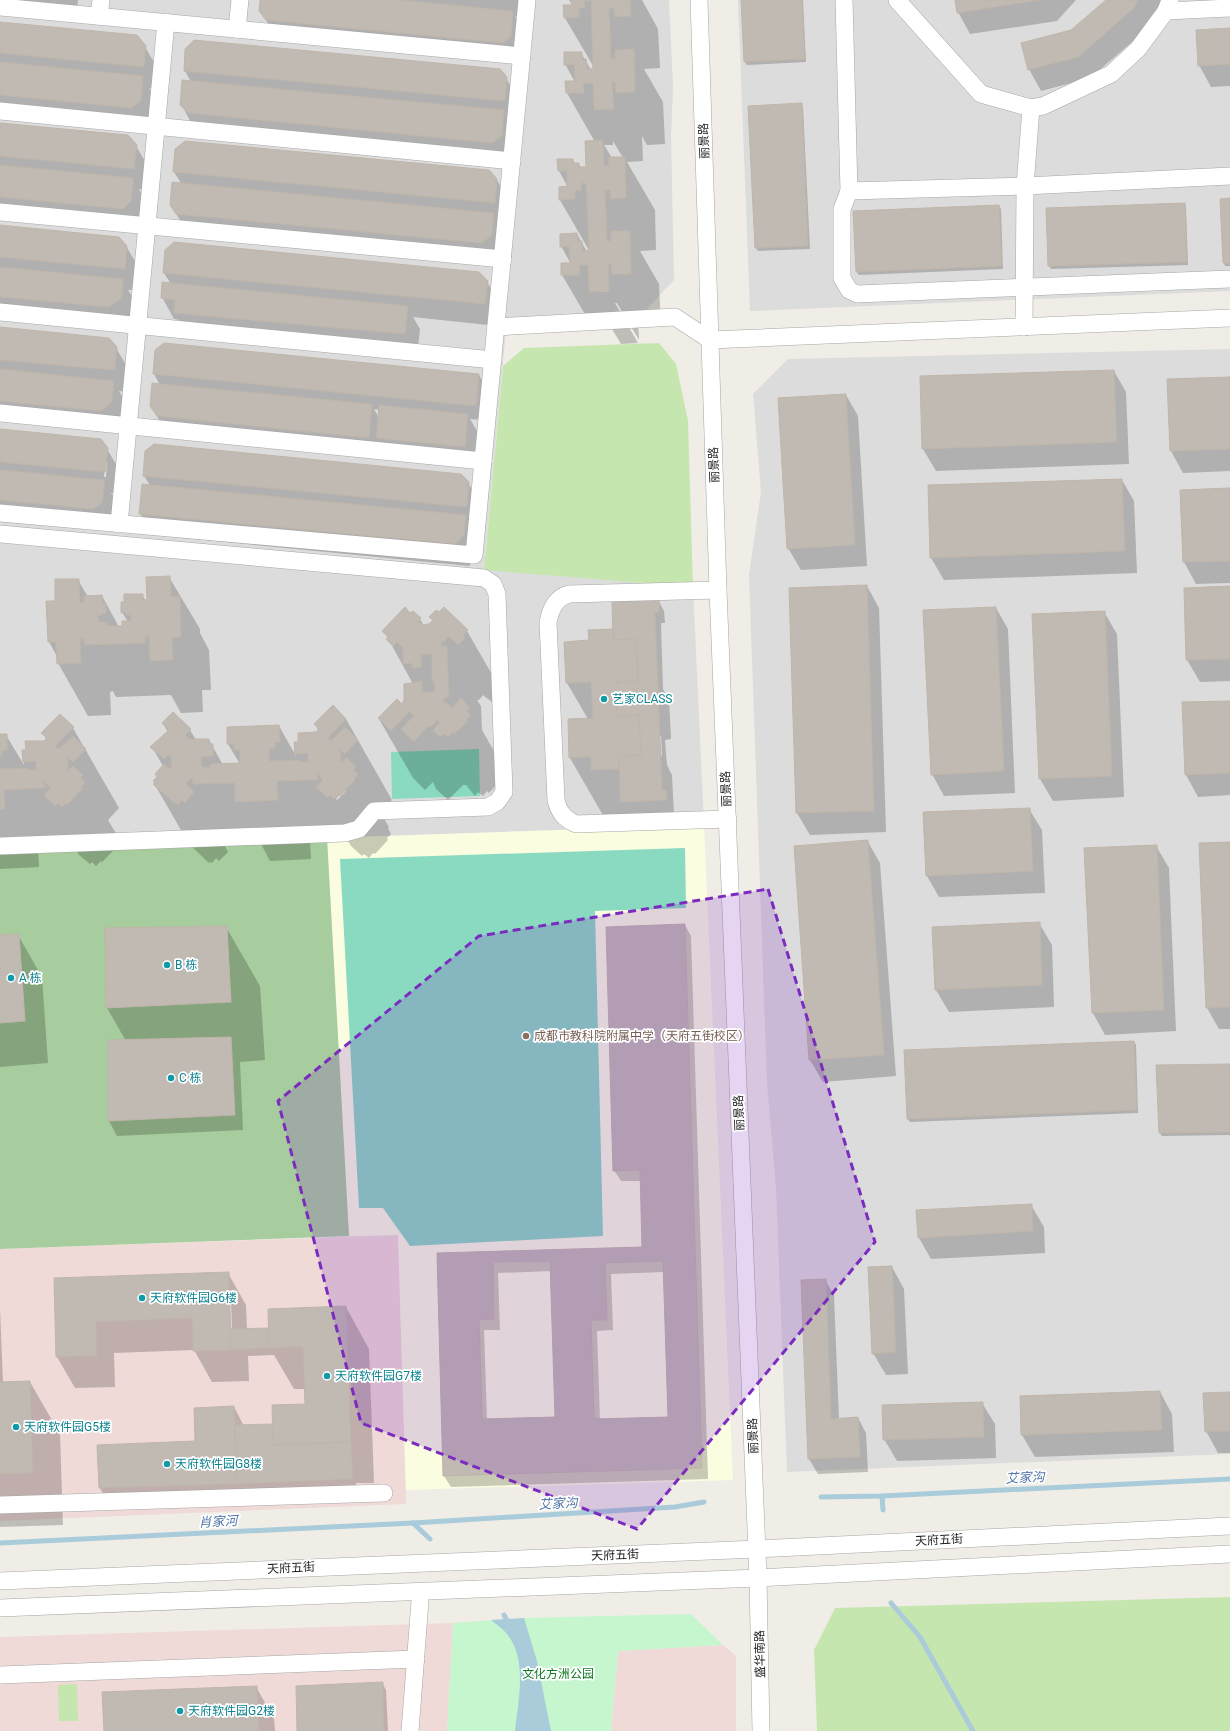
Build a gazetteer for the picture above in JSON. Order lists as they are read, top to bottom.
{
  "streets": {
    "street": ["丽景路", "天府五街", "盛华南路"]
  },
  "crossings": [
    ["丽景路", "天府五街"],
    ["丽景路", "盛华南路"]
  ],
  "water": ["艾家沟", "肖家河"],
  "parks": ["文化方洲公园"],
  "places": [
    "艺家CLASS",
    "B 栋",
    "A 栋",
    "成都市教科院附属中学（天府五街校区）",
    "C 栋",
    "天府软件园G6楼",
    "天府软件园G7楼",
    "天府软件园G5楼",
    "天府软件园G8楼",
    "天府软件园G2楼"
  ]
}
